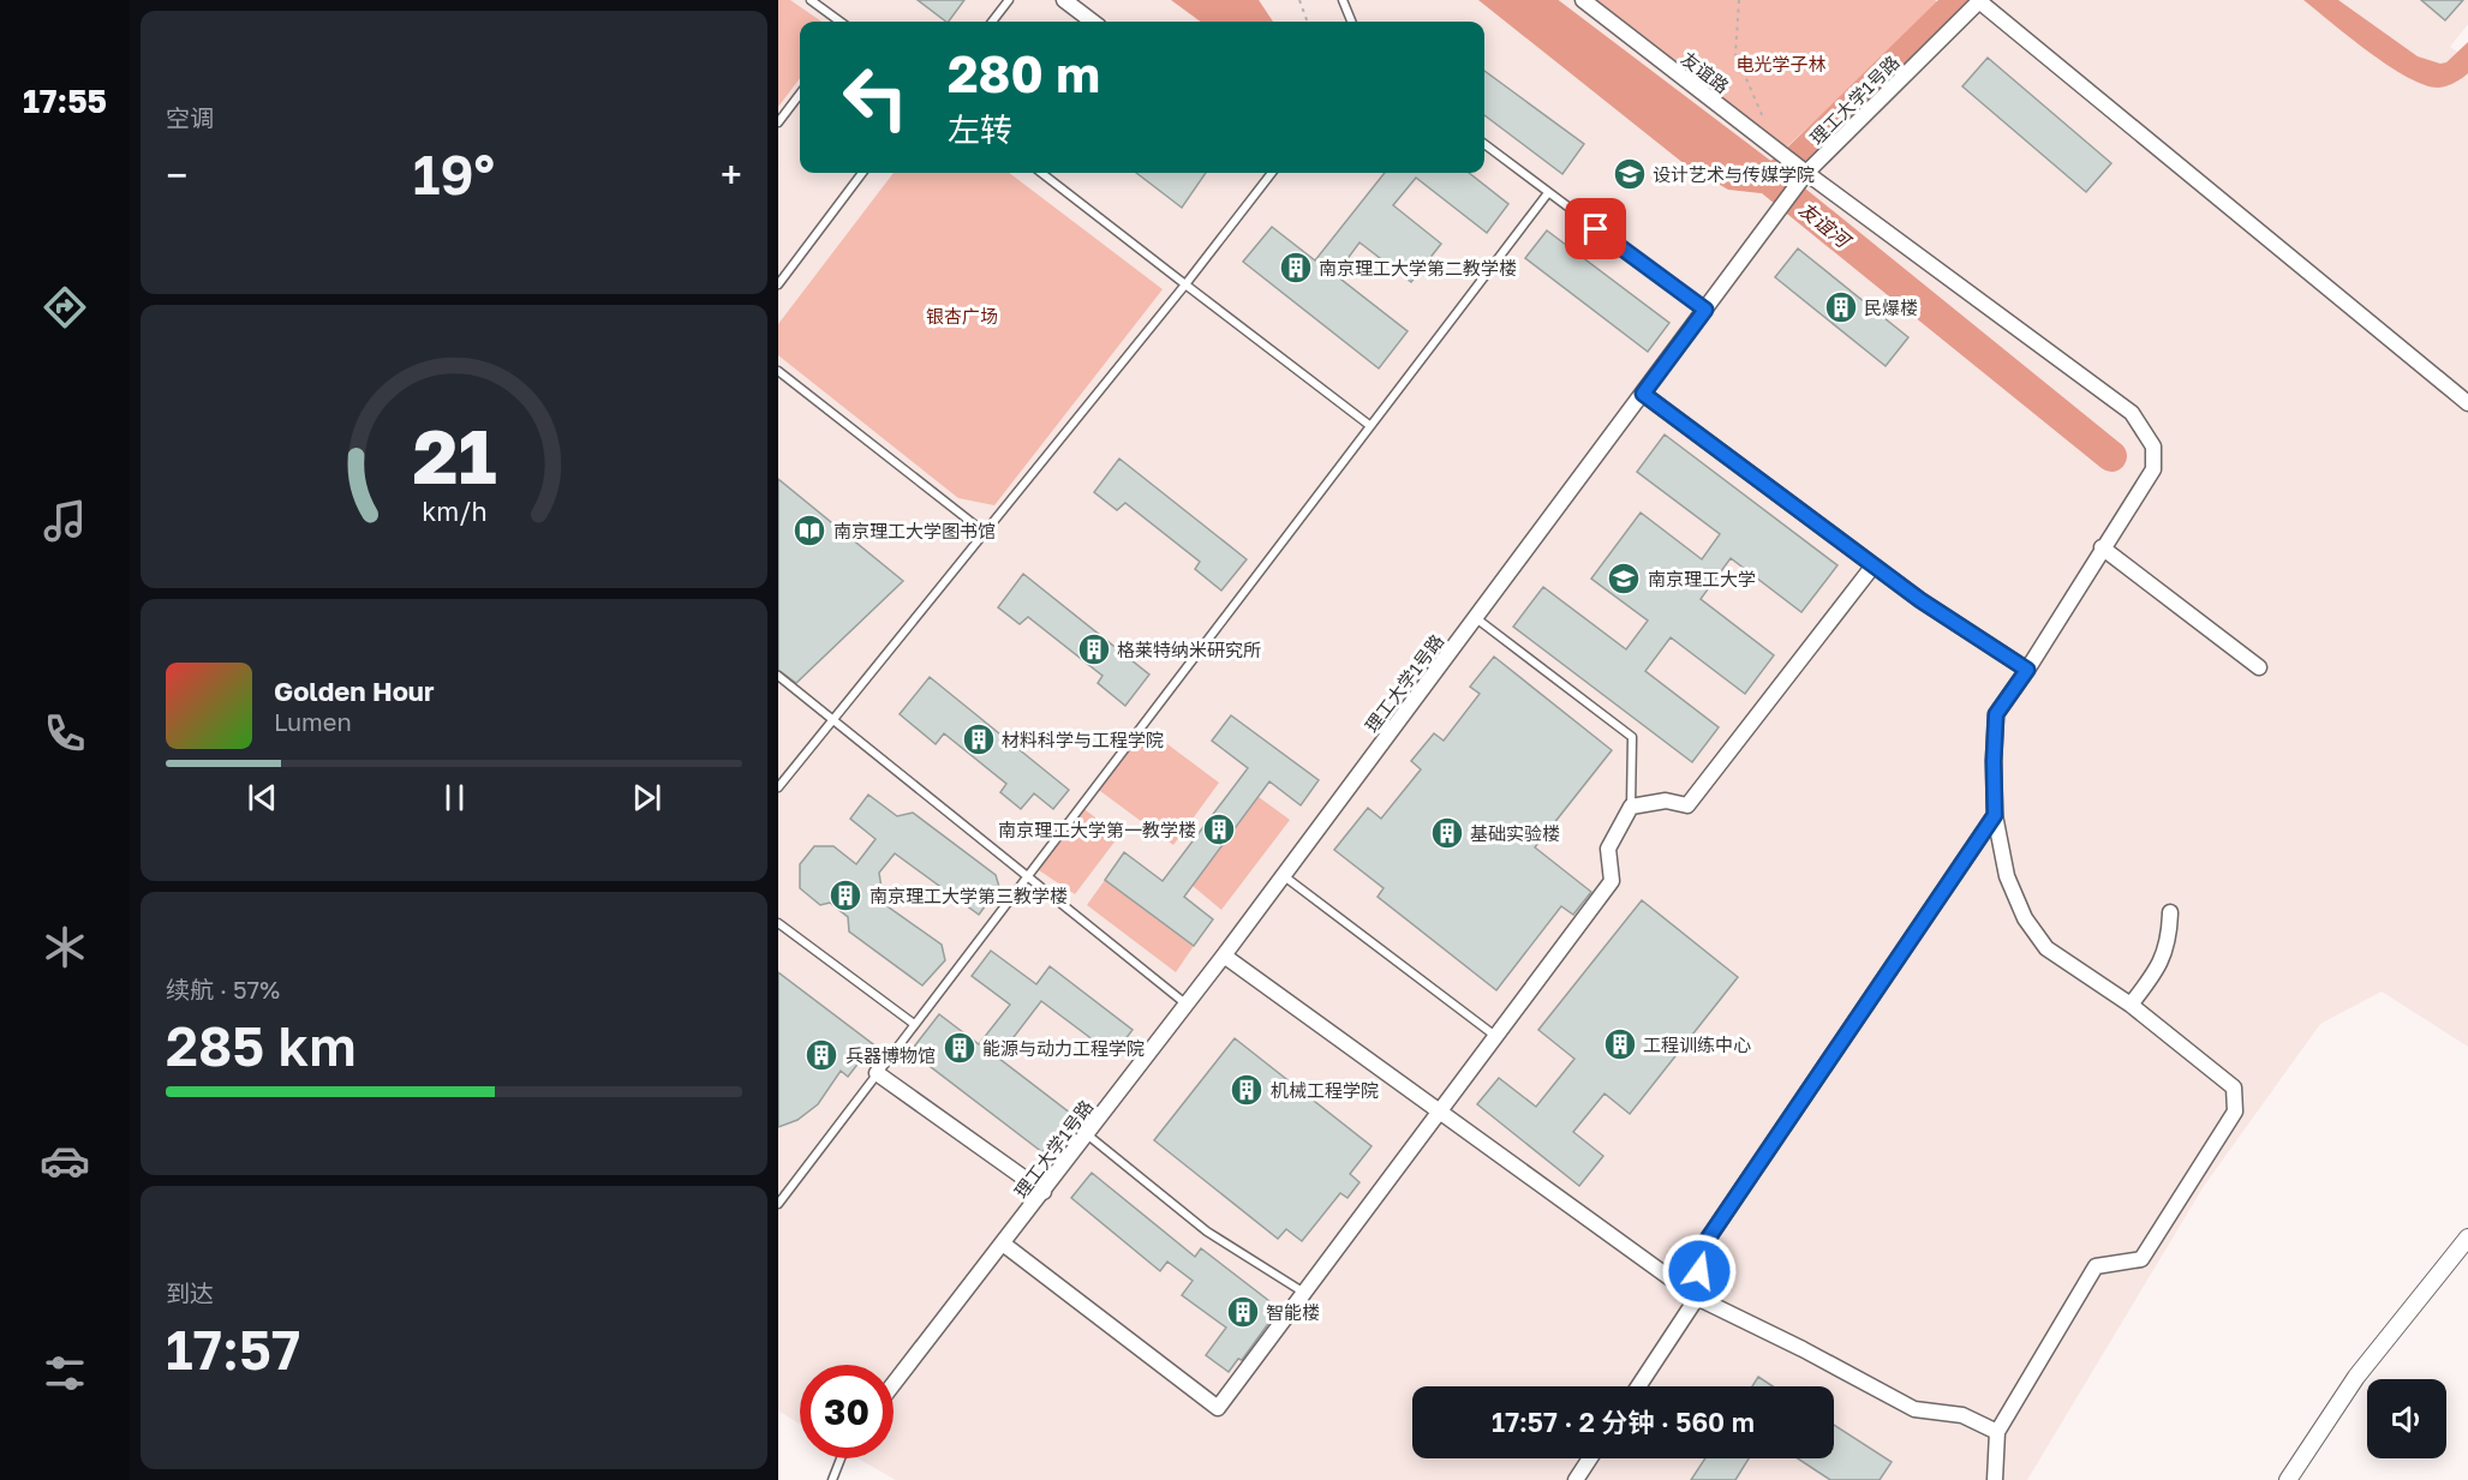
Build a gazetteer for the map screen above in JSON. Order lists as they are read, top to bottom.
{
  "streets": {
    "street": ["友谊路", "理工大学1号路"]
  },
  "crossings": [
    ["友谊路", "理工大学1号路"]
  ],
  "water": ["友谊河"],
  "parks": ["电光学子林", "银杏广场"],
  "places": {
    "school or university": ["设计艺术与传媒学院", "南京理工大学"],
    "building": [
      "南京理工大学第二教学楼",
      "民爆楼",
      "格莱特纳米研究所",
      "材料科学与工程学院",
      "南京理工大学第一教学楼",
      "基础实验楼",
      "南京理工大学第三教学楼",
      "工程训练中心",
      "能源与动力工程学院",
      "兵器博物馆",
      "机械工程学院",
      "智能楼"
    ],
    "library": ["南京理工大学图书馆"]
  },
  "page": {
    "tabs": "17:55",
    "tile": [
      "空调",
      ["续航 · 57%", "285 km"],
      ["到达", "17:57"]
    ],
    "turn": ["280 m", "左转"],
    "heat": ["−", "19°", "+"],
    "song": ["Golden Hour", "Lumen"],
    "limit": "30",
    "trip": "17:57 · 2 分钟 · 560 m",
    "gauge": ["21", "km/h"]
  }
}
